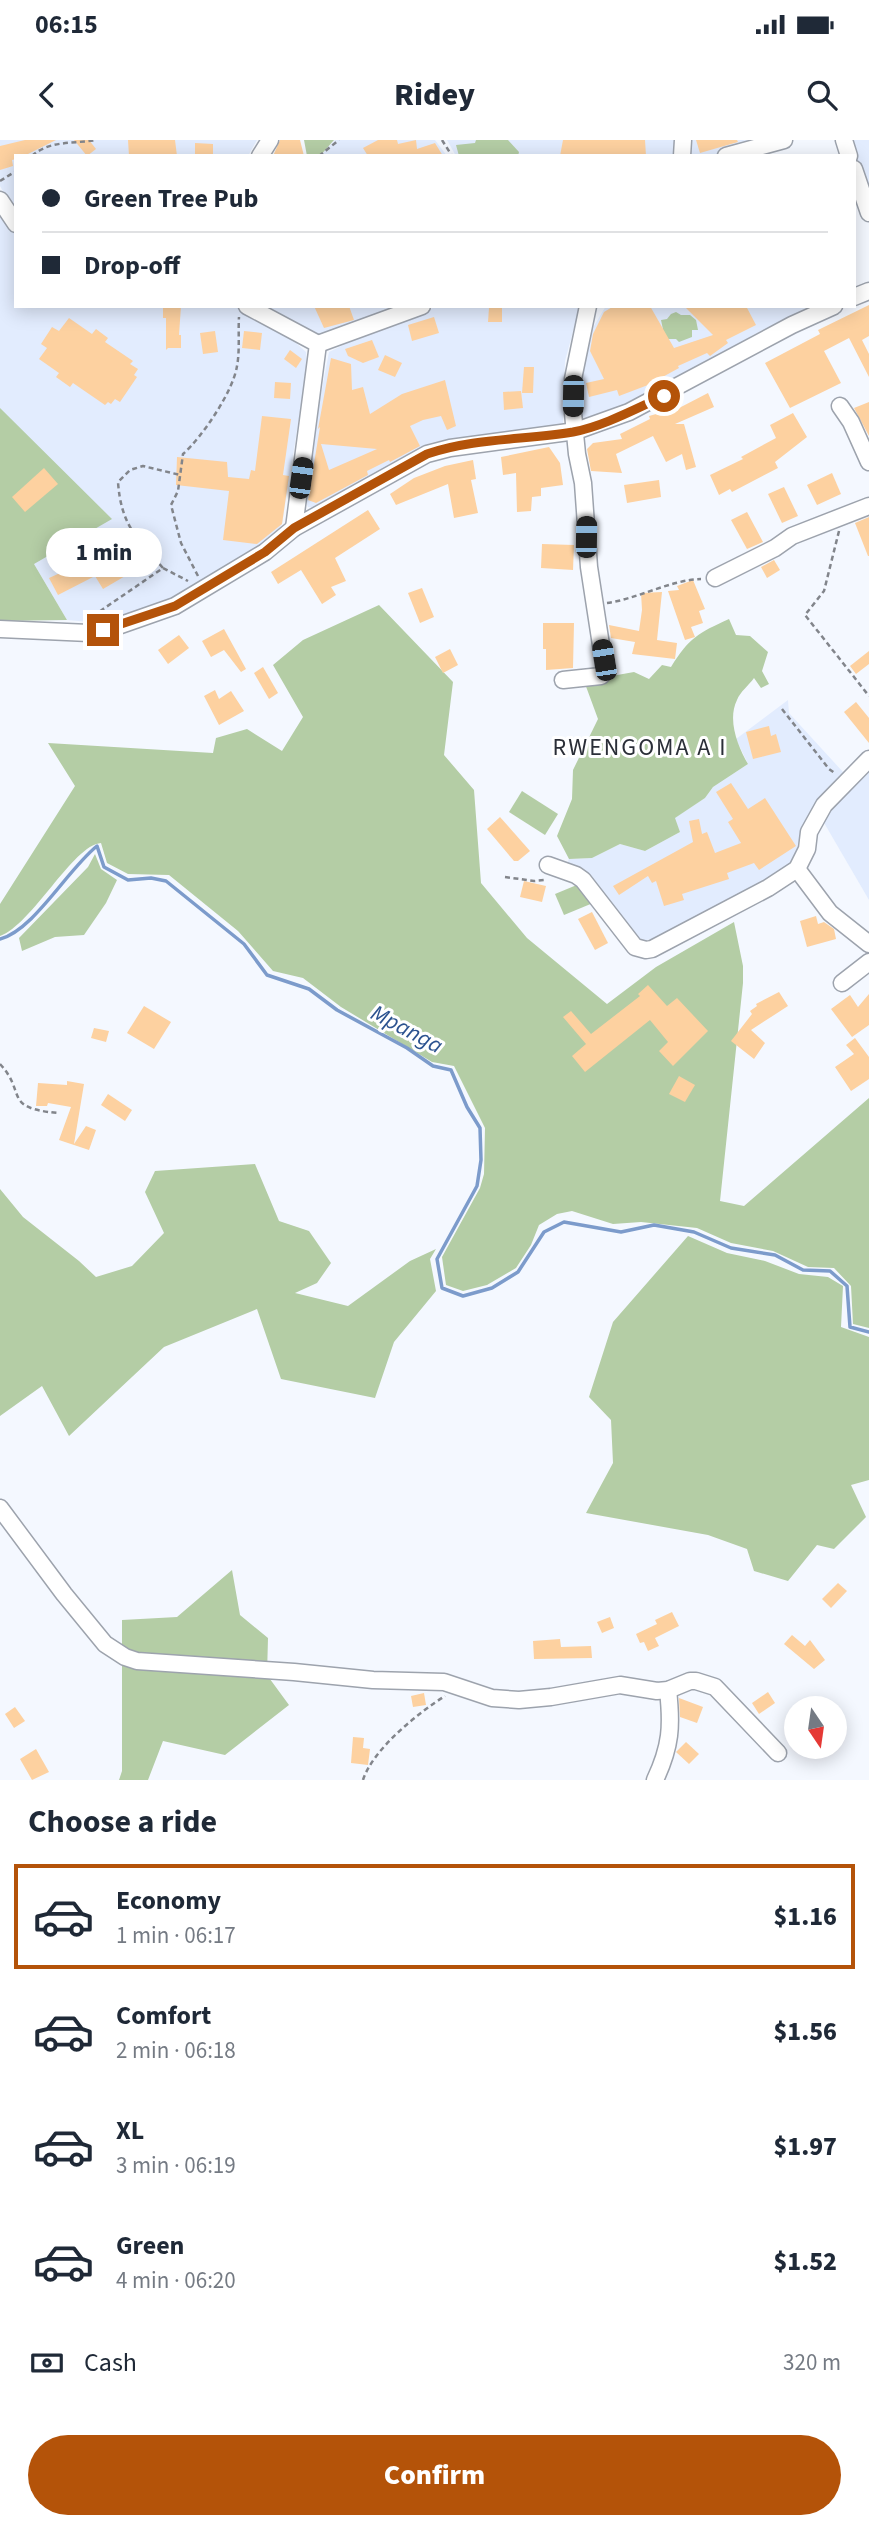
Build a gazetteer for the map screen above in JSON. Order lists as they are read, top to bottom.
{
  "districts": ["RWENGOMA A I"],
  "water": ["Mpanga"],
  "north": "bottom",
  "page": {
    "status": "06:15",
    "header": "Ridey",
    "banner": ["Green Tree Pub", "Drop-off"],
    "bubble": "1 min",
    "heading": "Choose a ride",
    "list": [
      {
        "name": "Economy",
        "note": "1 min · 06:17",
        "value": "$1.16"
      },
      {
        "name": "Comfort",
        "note": "2 min · 06:18",
        "value": "$1.56"
      },
      {
        "name": "XL",
        "note": "3 min · 06:19",
        "value": "$1.97"
      },
      {
        "name": "Green",
        "note": "4 min · 06:20",
        "value": "$1.52"
      }
    ],
    "pay": ["Cash", "320 m"],
    "buttons": "Confirm"
  }
}
